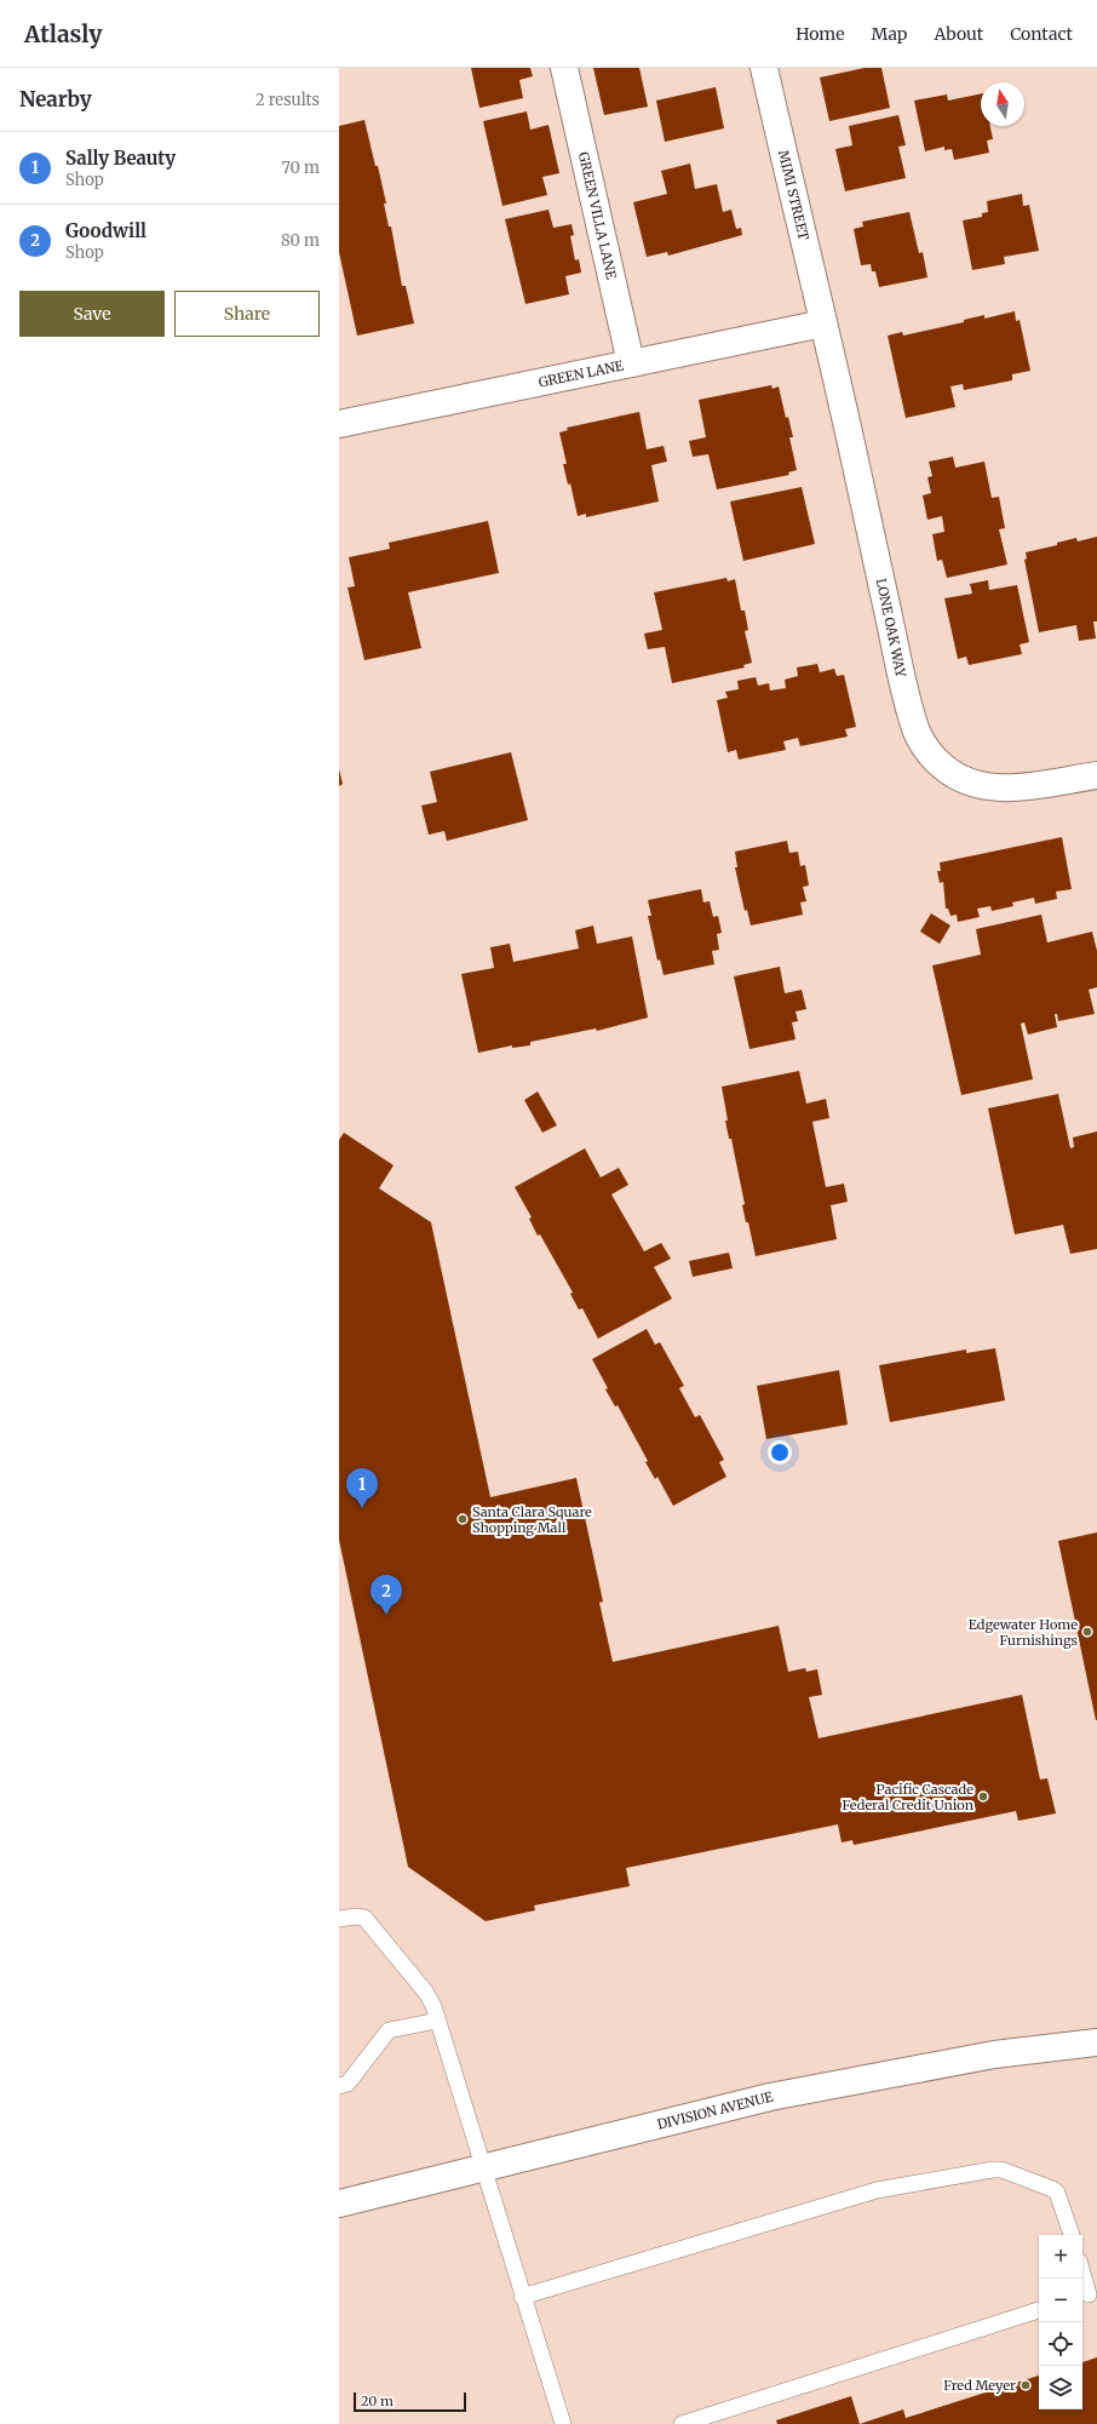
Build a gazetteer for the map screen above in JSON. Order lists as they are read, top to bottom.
{
  "streets": {
    "street": [
      "MIMI STREET",
      "GREEN VILLA LANE",
      "GREEN LANE",
      "LONE OAK WAY",
      "DIVISION AVENUE"
    ]
  },
  "crossings": [
    ["MIMI STREET", "GREEN LANE"],
    ["MIMI STREET", "LONE OAK WAY"],
    ["GREEN VILLA LANE", "GREEN LANE"],
    ["GREEN LANE", "LONE OAK WAY"]
  ],
  "places": [
    "Santa Clara Square Shopping Mall",
    "Edgewater Home Furnishings",
    "Pacific Cascade Federal Credit Union",
    "Fred Meyer"
  ],
  "scale_bar": "20 m",
  "north": "top",
  "page": {
    "header": "Atlasly",
    "nav": [
      "Home",
      "Map",
      "About",
      "Contact"
    ],
    "heading": ["Nearby", "2 results"],
    "list": [
      {
        "mark": "1",
        "name": "Sally Beauty",
        "note": "Shop",
        "value": "70 m"
      },
      {
        "mark": "2",
        "name": "Goodwill",
        "note": "Shop",
        "value": "80 m"
      }
    ],
    "buttons": ["Save", "Share"],
    "pins": ["1", "2"],
    "map_buttons": ["+", "−"],
    "scale": "20 m"
  }
}
